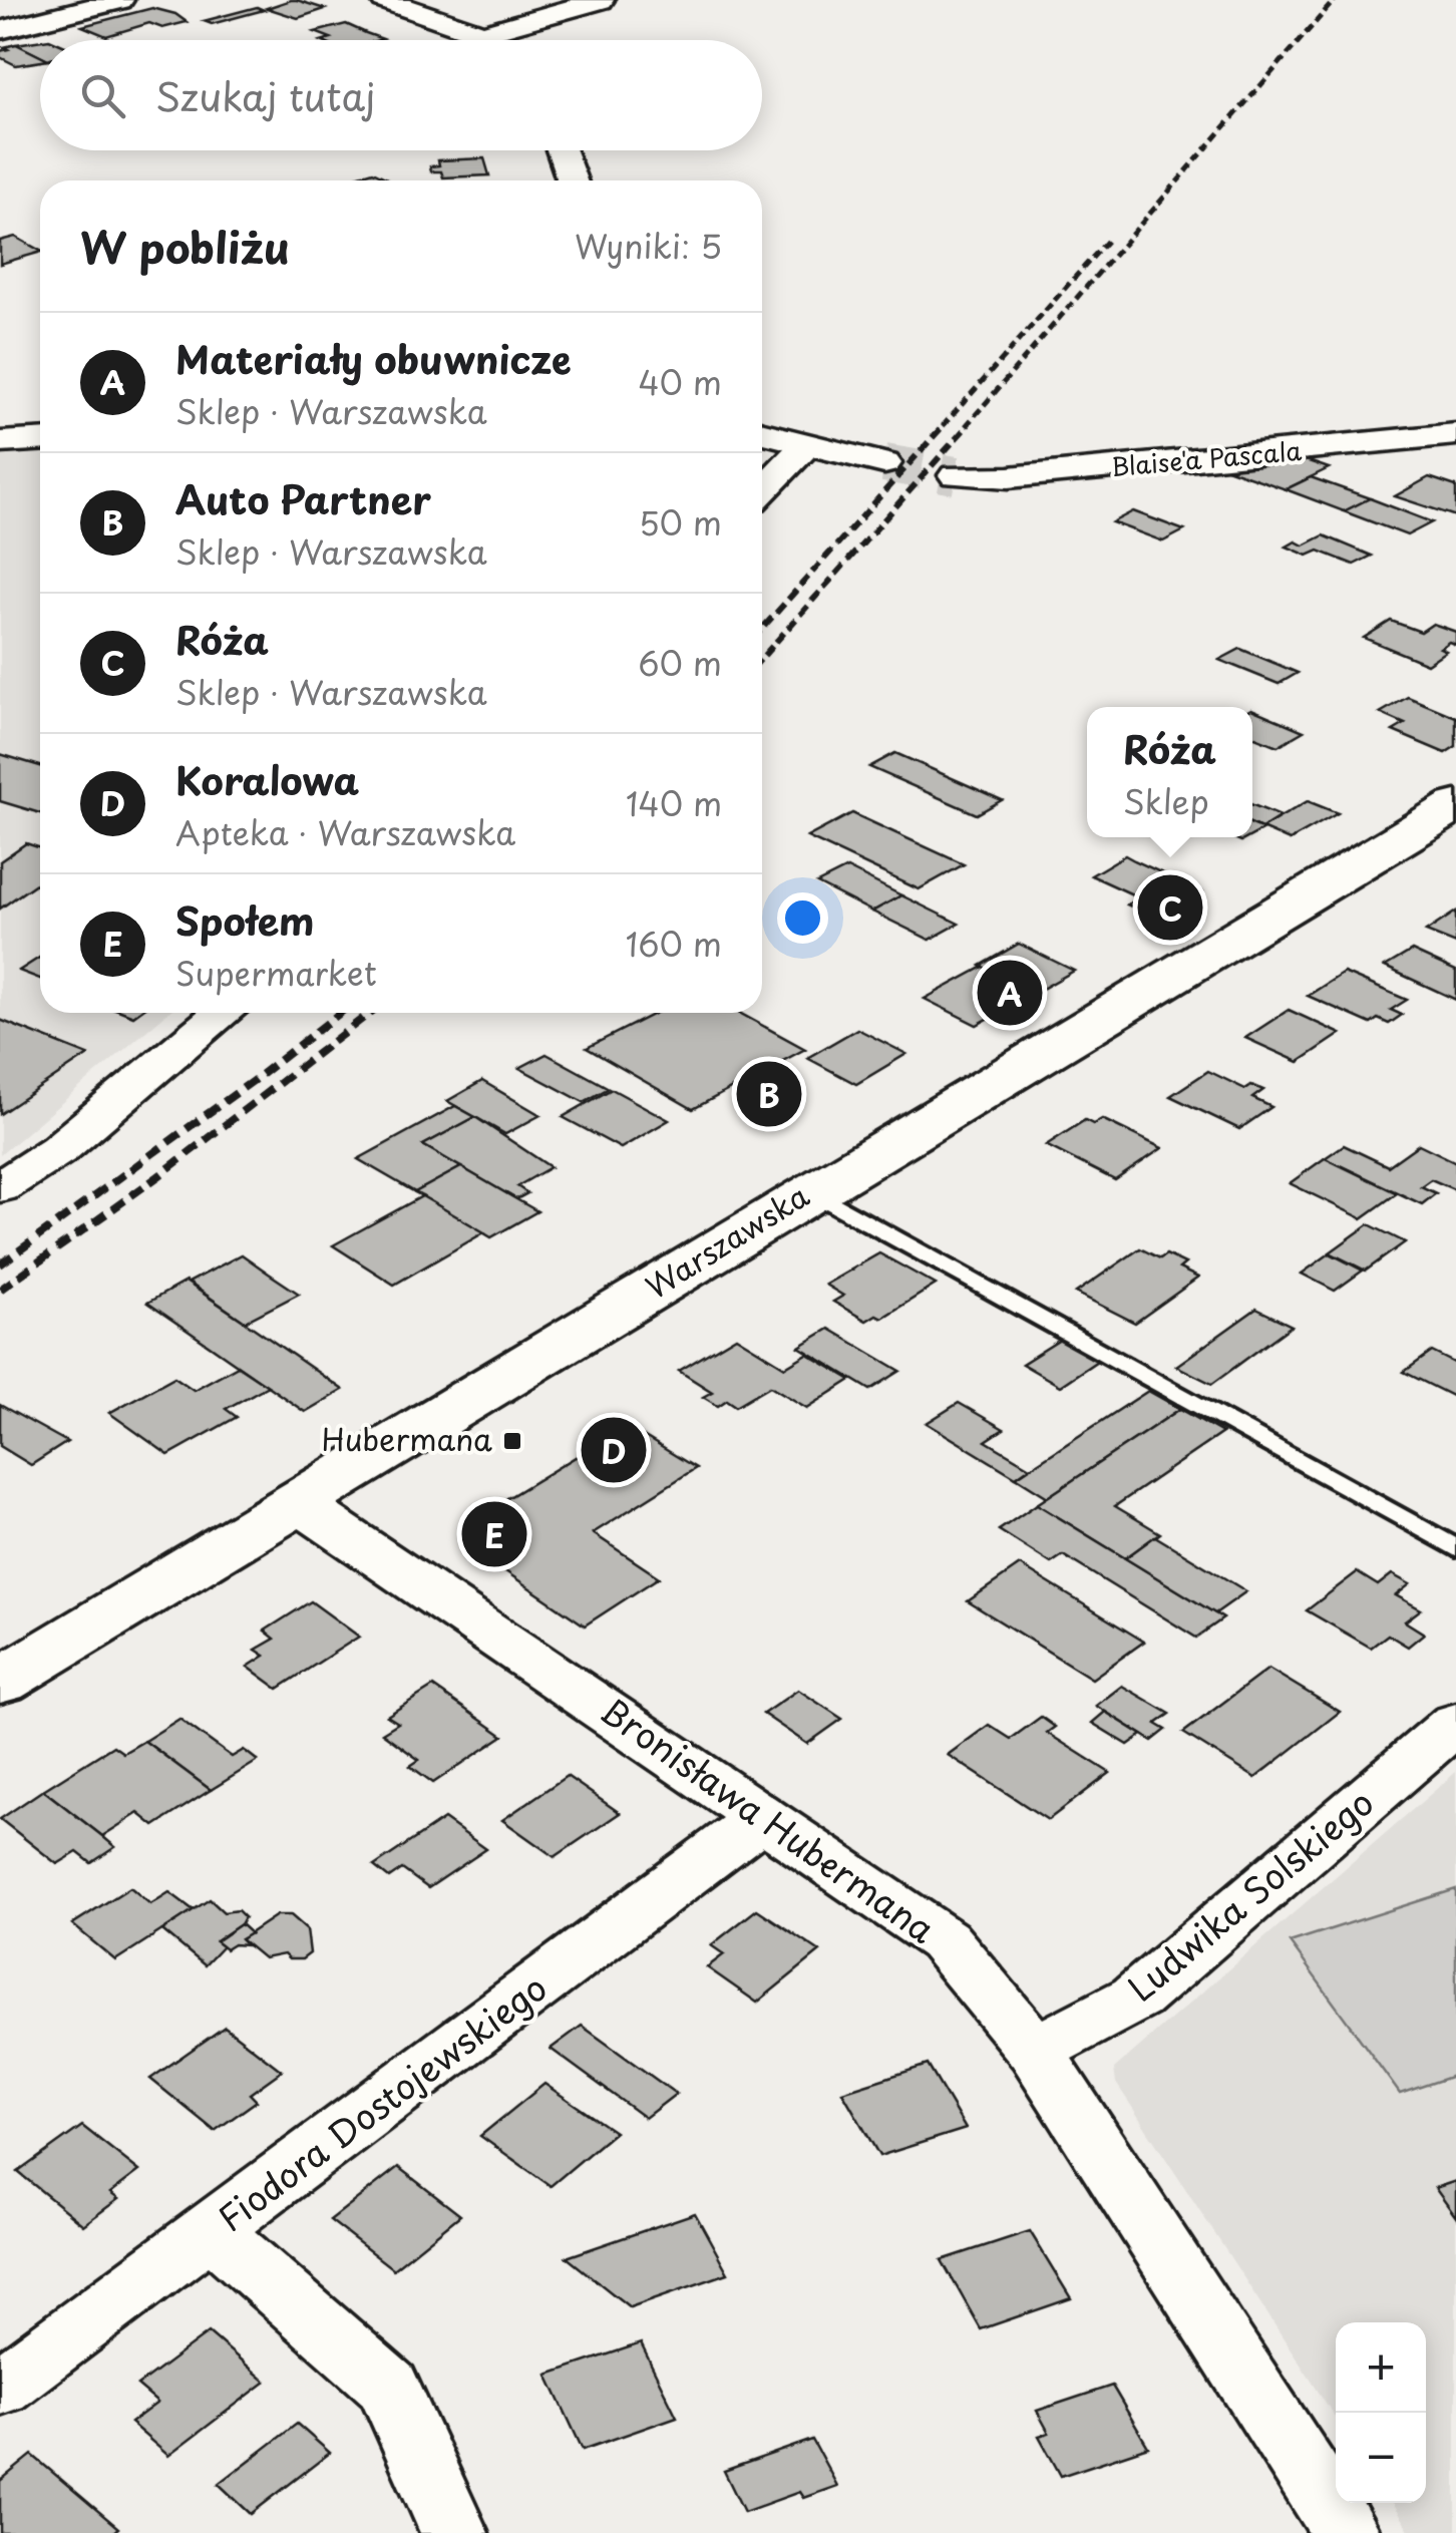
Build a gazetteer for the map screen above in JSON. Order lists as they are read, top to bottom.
{
  "streets": {
    "main road": ["Warszawska"],
    "street": [
      "Blaise'a Pascala",
      "Bronisława Hubermana",
      "Ludwika Solskiego",
      "Fiodora Dostojewskiego"
    ]
  },
  "crossings": [
    ["Warszawska", "Bronisława Hubermana"],
    ["Bronisława Hubermana", "Ludwika Solskiego"],
    ["Bronisława Hubermana", "Fiodora Dostojewskiego"]
  ],
  "places": {
    "transit": ["Hubermana"]
  },
  "page": {
    "search": "Szukaj tutaj",
    "heading": ["W pobliżu", "Wyniki: 5"],
    "list": [
      {
        "mark": "A",
        "name": "Materiały obuwnicze",
        "note": "Sklep · Warszawska",
        "value": "40 m"
      },
      {
        "mark": "B",
        "name": "Auto Partner",
        "note": "Sklep · Warszawska",
        "value": "50 m"
      },
      {
        "mark": "C",
        "name": "Róża",
        "note": "Sklep · Warszawska",
        "value": "60 m"
      },
      {
        "mark": "D",
        "name": "Koralowa",
        "note": "Apteka · Warszawska",
        "value": "140 m"
      },
      {
        "mark": "E",
        "name": "Społem",
        "note": "Supermarket",
        "value": "160 m"
      }
    ],
    "popup": ["Róża", "Sklep"],
    "pins": [
      "C",
      "A",
      "B",
      "D",
      "E"
    ],
    "map_buttons": ["+", "−"]
  }
}
